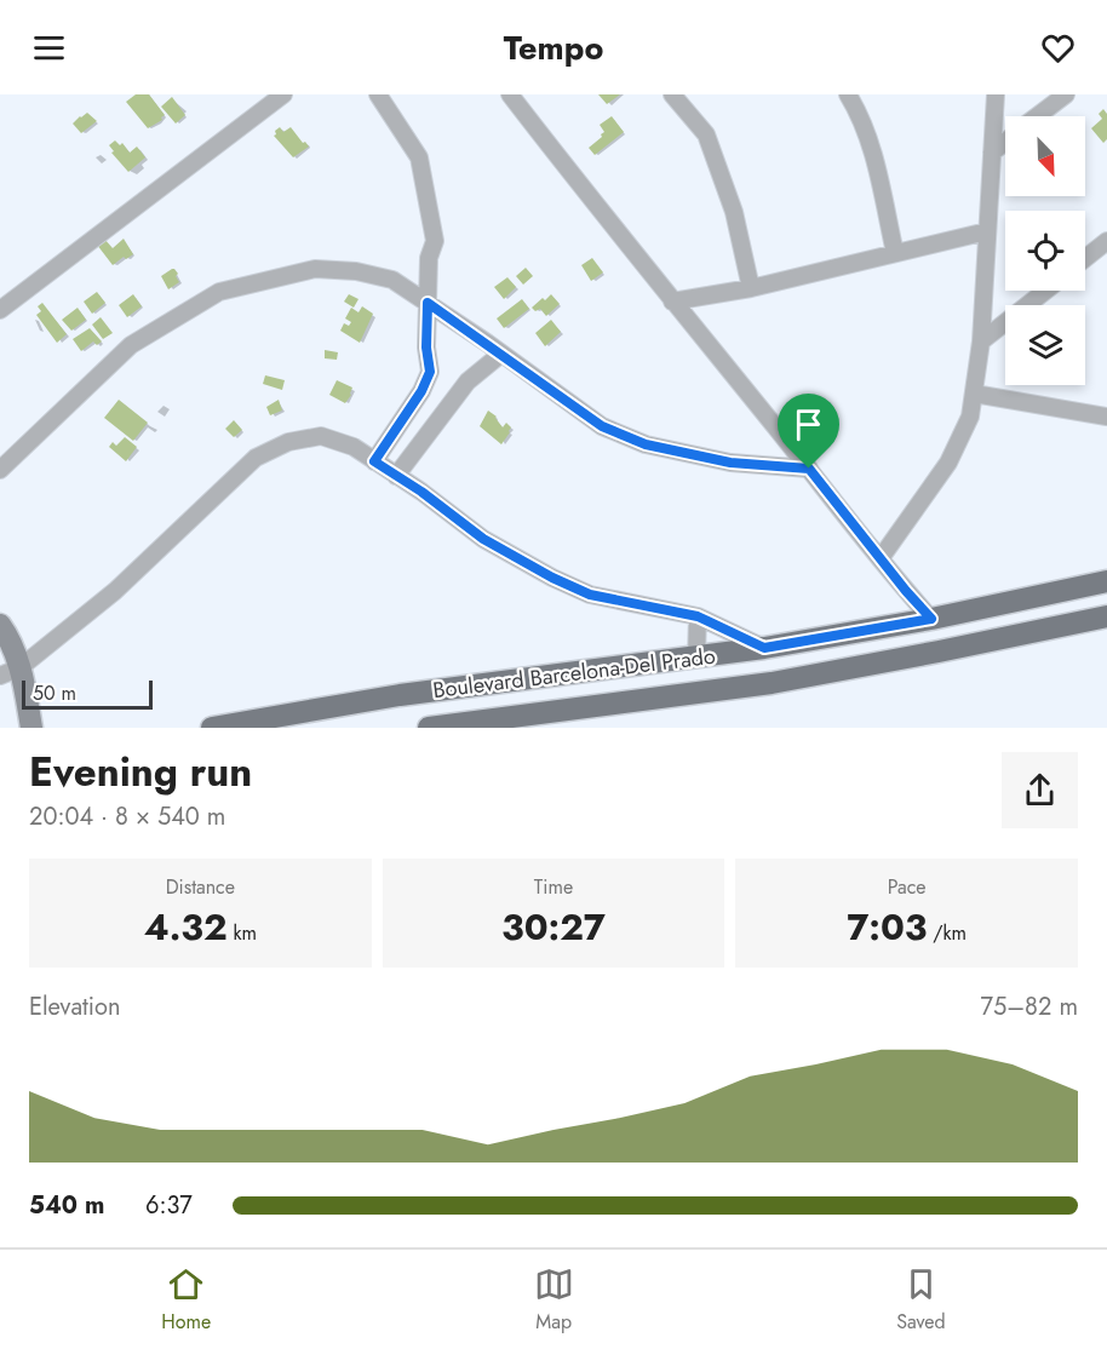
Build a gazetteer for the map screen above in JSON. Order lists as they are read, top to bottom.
{
  "streets": {
    "main road": ["Boulevard Barcelona-Del Prado"]
  },
  "scale_bar": "50 m",
  "north": "bottom right",
  "page": {
    "header": "Tempo",
    "scale": "50 m",
    "heading": ["Evening run", "20:04 · 8 × 540 m"],
    "stats": [
      ["Distance", "4.32 km"],
      ["Time", "30:27"],
      ["Pace", "7:03 /km"]
    ],
    "chart": ["Elevation", "75–82 m"],
    "list": [
      {
        "name": "540 m",
        "note": "6:37"
      }
    ],
    "tabs": ["Home", "Map", "Saved"]
  }
}
